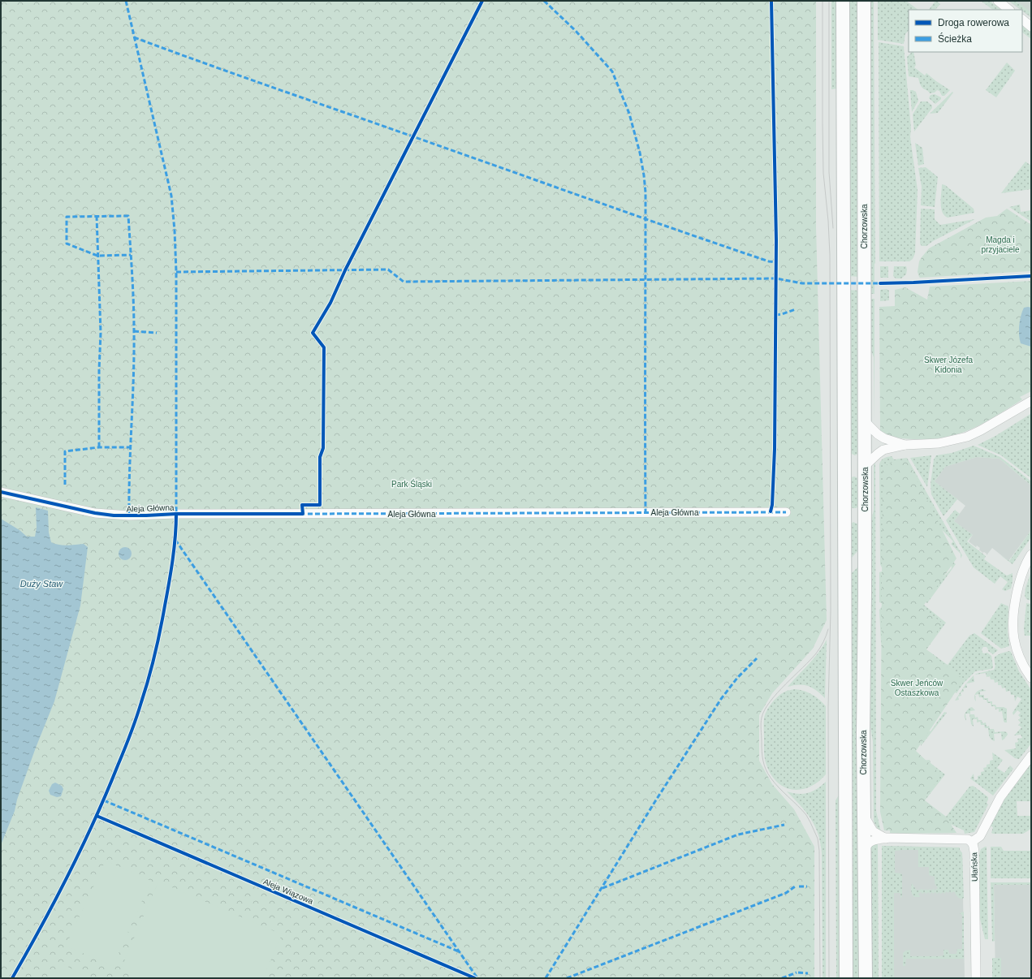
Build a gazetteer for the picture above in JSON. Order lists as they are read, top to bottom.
{
  "streets": {
    "main road": ["Chorzowska"],
    "street": ["Aleja Główna", "Ułańska"],
    "cycle path": ["Aleja Wiązowa"]
  },
  "crossings": [
    ["Chorzowska", "Ułańska"]
  ],
  "water": ["Duży Staw"],
  "parks": [
    "Magda i przyjaciele",
    "Skwer Józefa Kidonia",
    "Park Śląski",
    "Skwer Jeńców Ostaszkowa"
  ],
  "legend": ["Droga rowerowa", "Ścieżka"]
}
